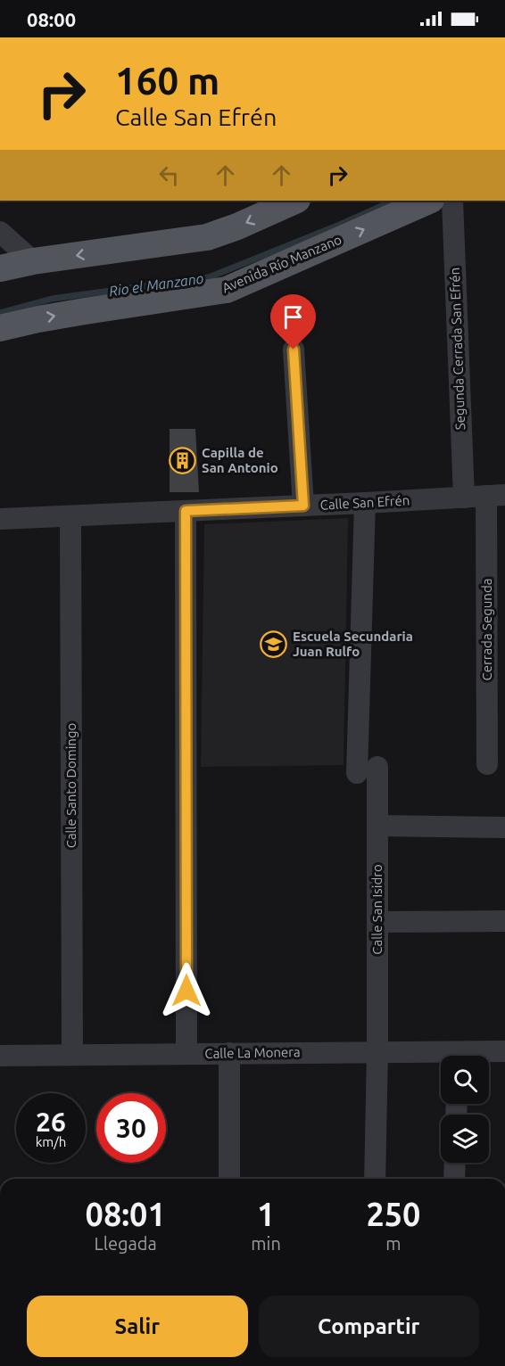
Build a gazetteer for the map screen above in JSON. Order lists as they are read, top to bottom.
{
  "streets": {
    "main road": ["Avenida Río Manzano"],
    "street": [
      "Segunda Cerrada San Efrén",
      "Calle San Efrén",
      "Cerrada Segunda",
      "Calle Santo Domingo",
      "Calle San Isidro",
      "Calle La Monera"
    ]
  },
  "crossings": [
    ["Segunda Cerrada San Efrén", "Calle San Efrén"],
    ["Calle San Efrén", "Cerrada Segunda"],
    ["Calle San Efrén", "Calle Santo Domingo"],
    ["Calle Santo Domingo", "Calle La Monera"],
    ["Calle San Isidro", "Calle La Monera"]
  ],
  "water": ["Rio el Manzano"],
  "places": {
    "building": ["Capilla de San Antonio"],
    "school or university": ["Escuela Secundaria Juan Rulfo"]
  },
  "page": {
    "status": "08:00",
    "turn": ["160 m", "Calle San Efrén"],
    "speed": "26 km/h",
    "limit": "30",
    "eta": [
      "08:01",
      "Llegada",
      "1",
      "min",
      "250",
      "m"
    ],
    "buttons": ["Salir", "Compartir"]
  }
}
